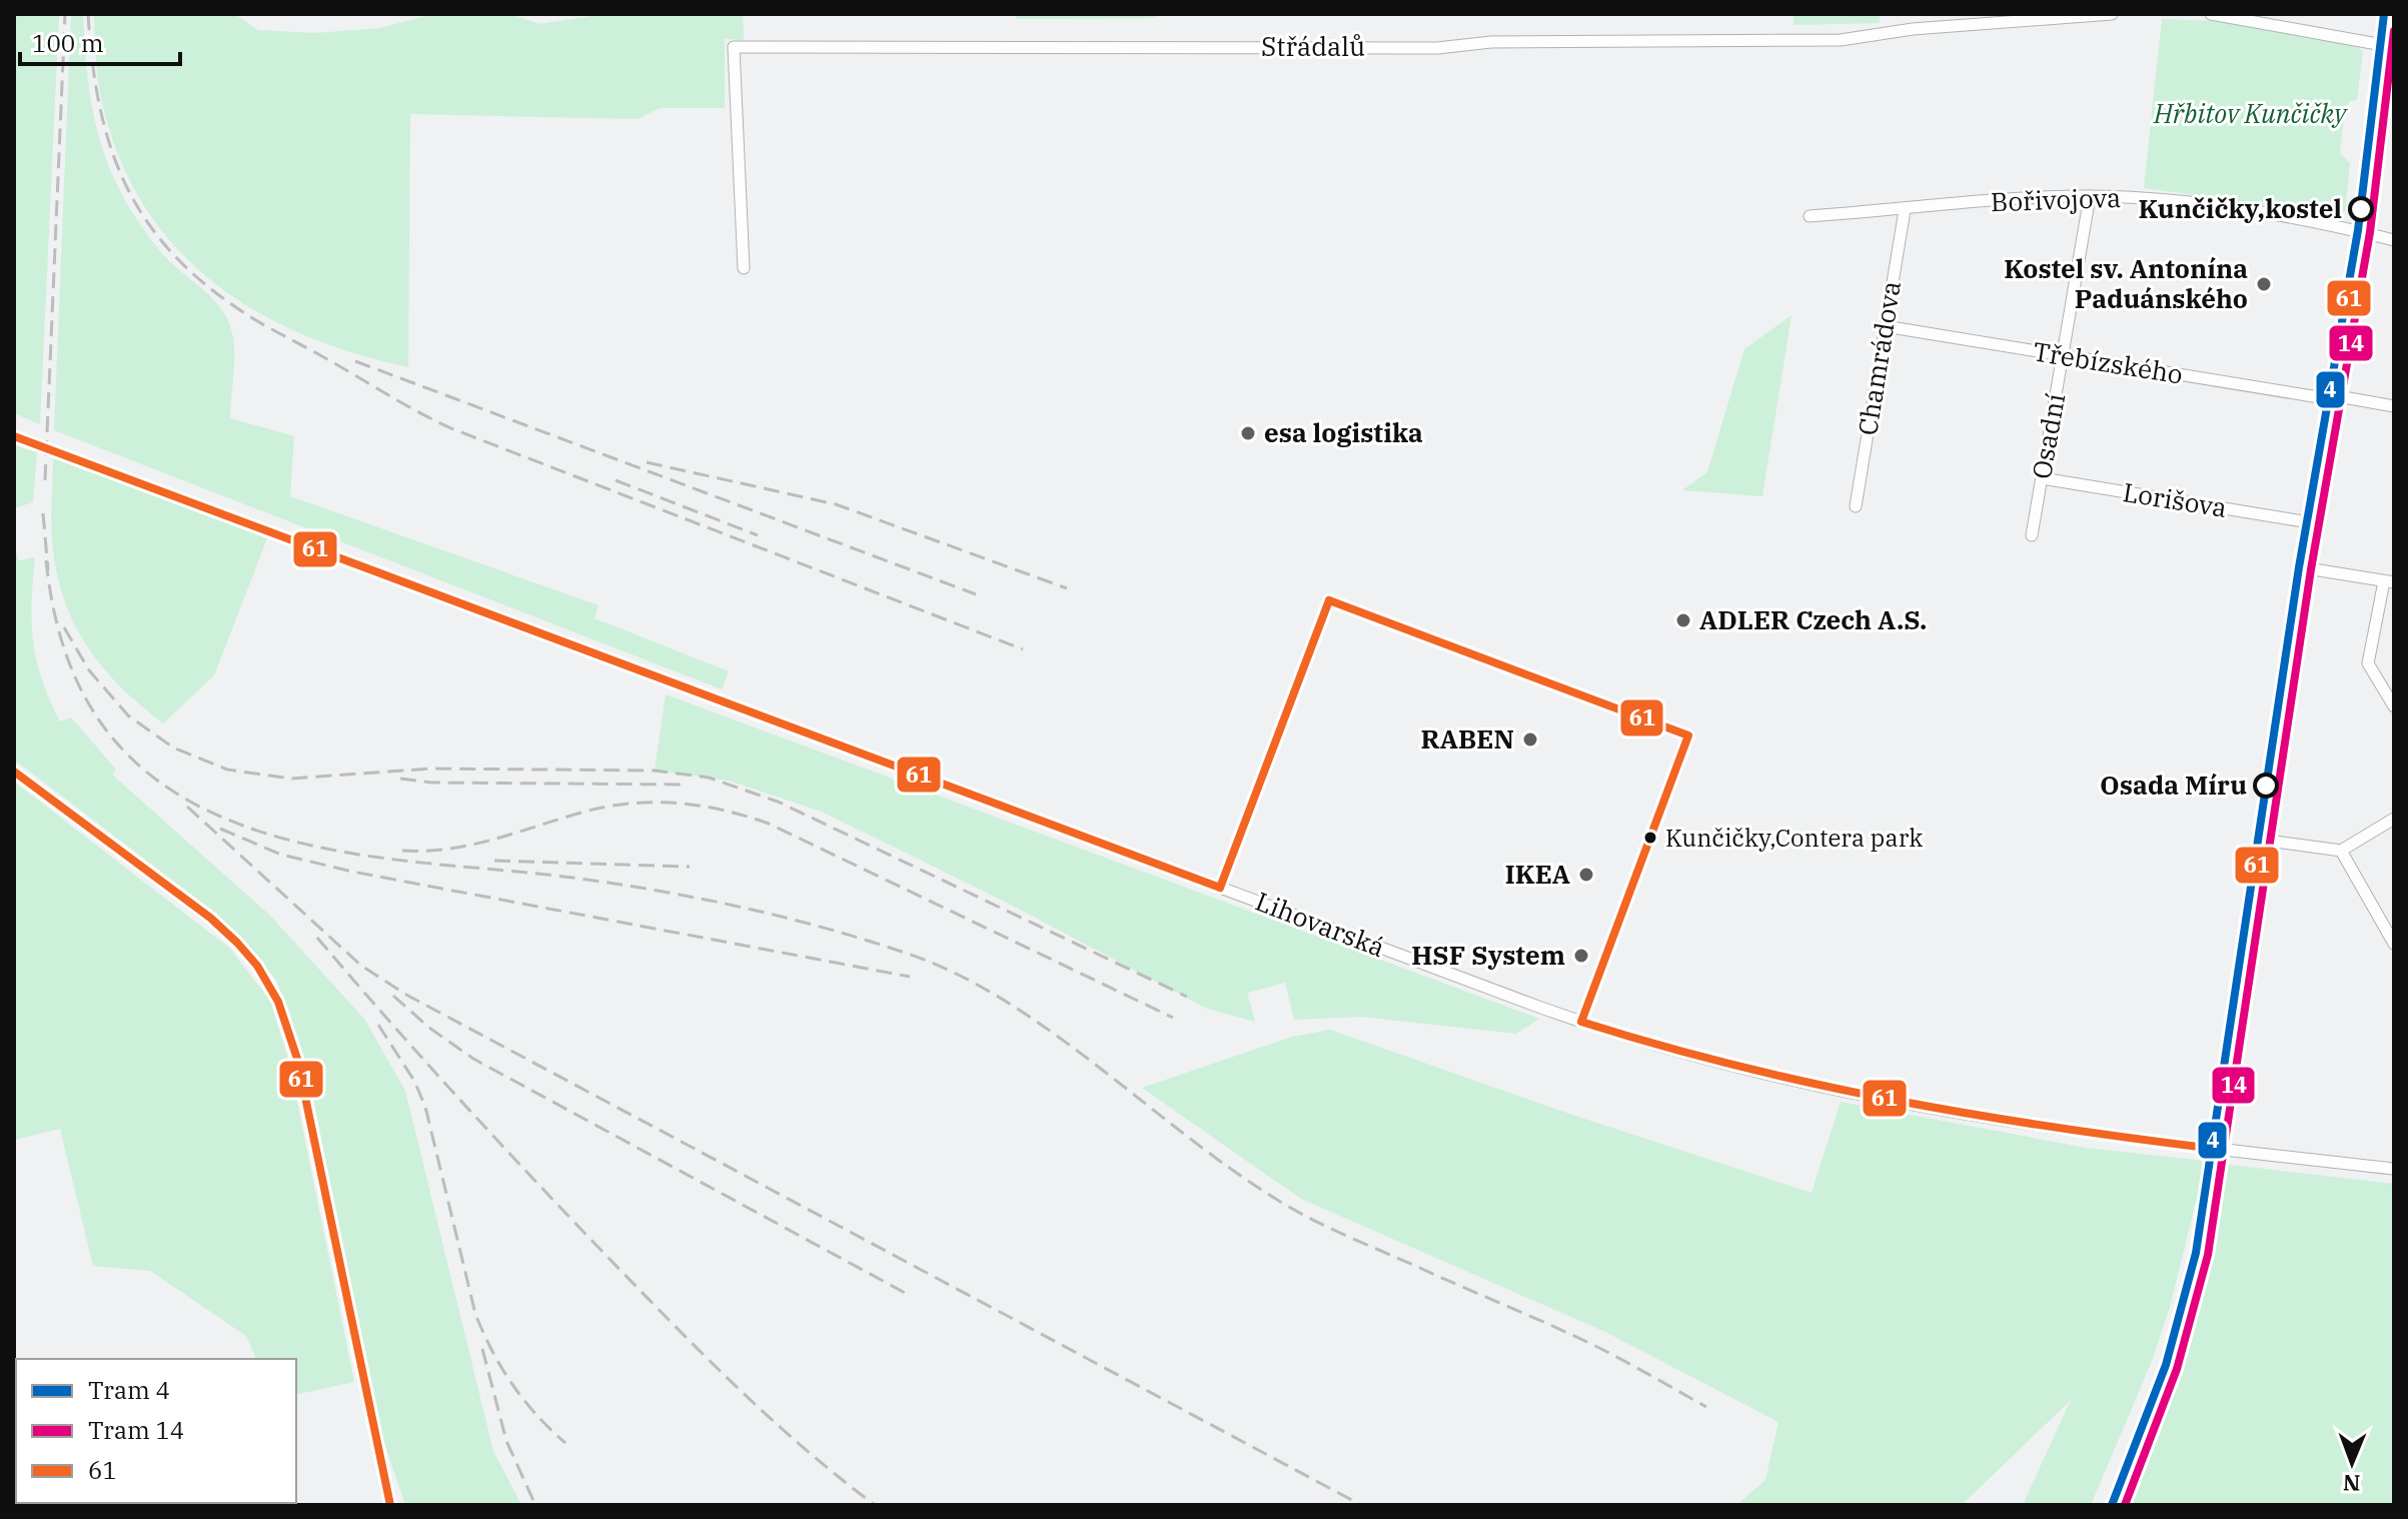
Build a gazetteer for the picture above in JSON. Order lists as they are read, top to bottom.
{
  "streets": {
    "street": [
      "Střádalů",
      "Bořivojova",
      "Chamrádova",
      "Třebízského",
      "Osadní",
      "Lorišova",
      "Lihovarská"
    ]
  },
  "crossings": [
    ["Bořivojova", "Chamrádova"],
    ["Bořivojova", "Osadní"],
    ["Chamrádova", "Třebízského"],
    ["Třebízského", "Osadní"],
    ["Osadní", "Lorišova"]
  ],
  "parks": ["Hřbitov Kunčičky"],
  "places": [
    "Kunčičky,kostel",
    "Kostel sv. Antonína Paduánského",
    "esa logistika",
    "ADLER Czech A.S.",
    "RABEN",
    "Osada Míru",
    "Kunčičky,Contera park",
    "IKEA",
    "HSF System"
  ],
  "lines": ["tram line 4", "transit line 61", "tram line 14"],
  "legend": ["Tram 4", "Tram 14", "61"],
  "scale_bar": "100 m",
  "north": "bottom"
}
